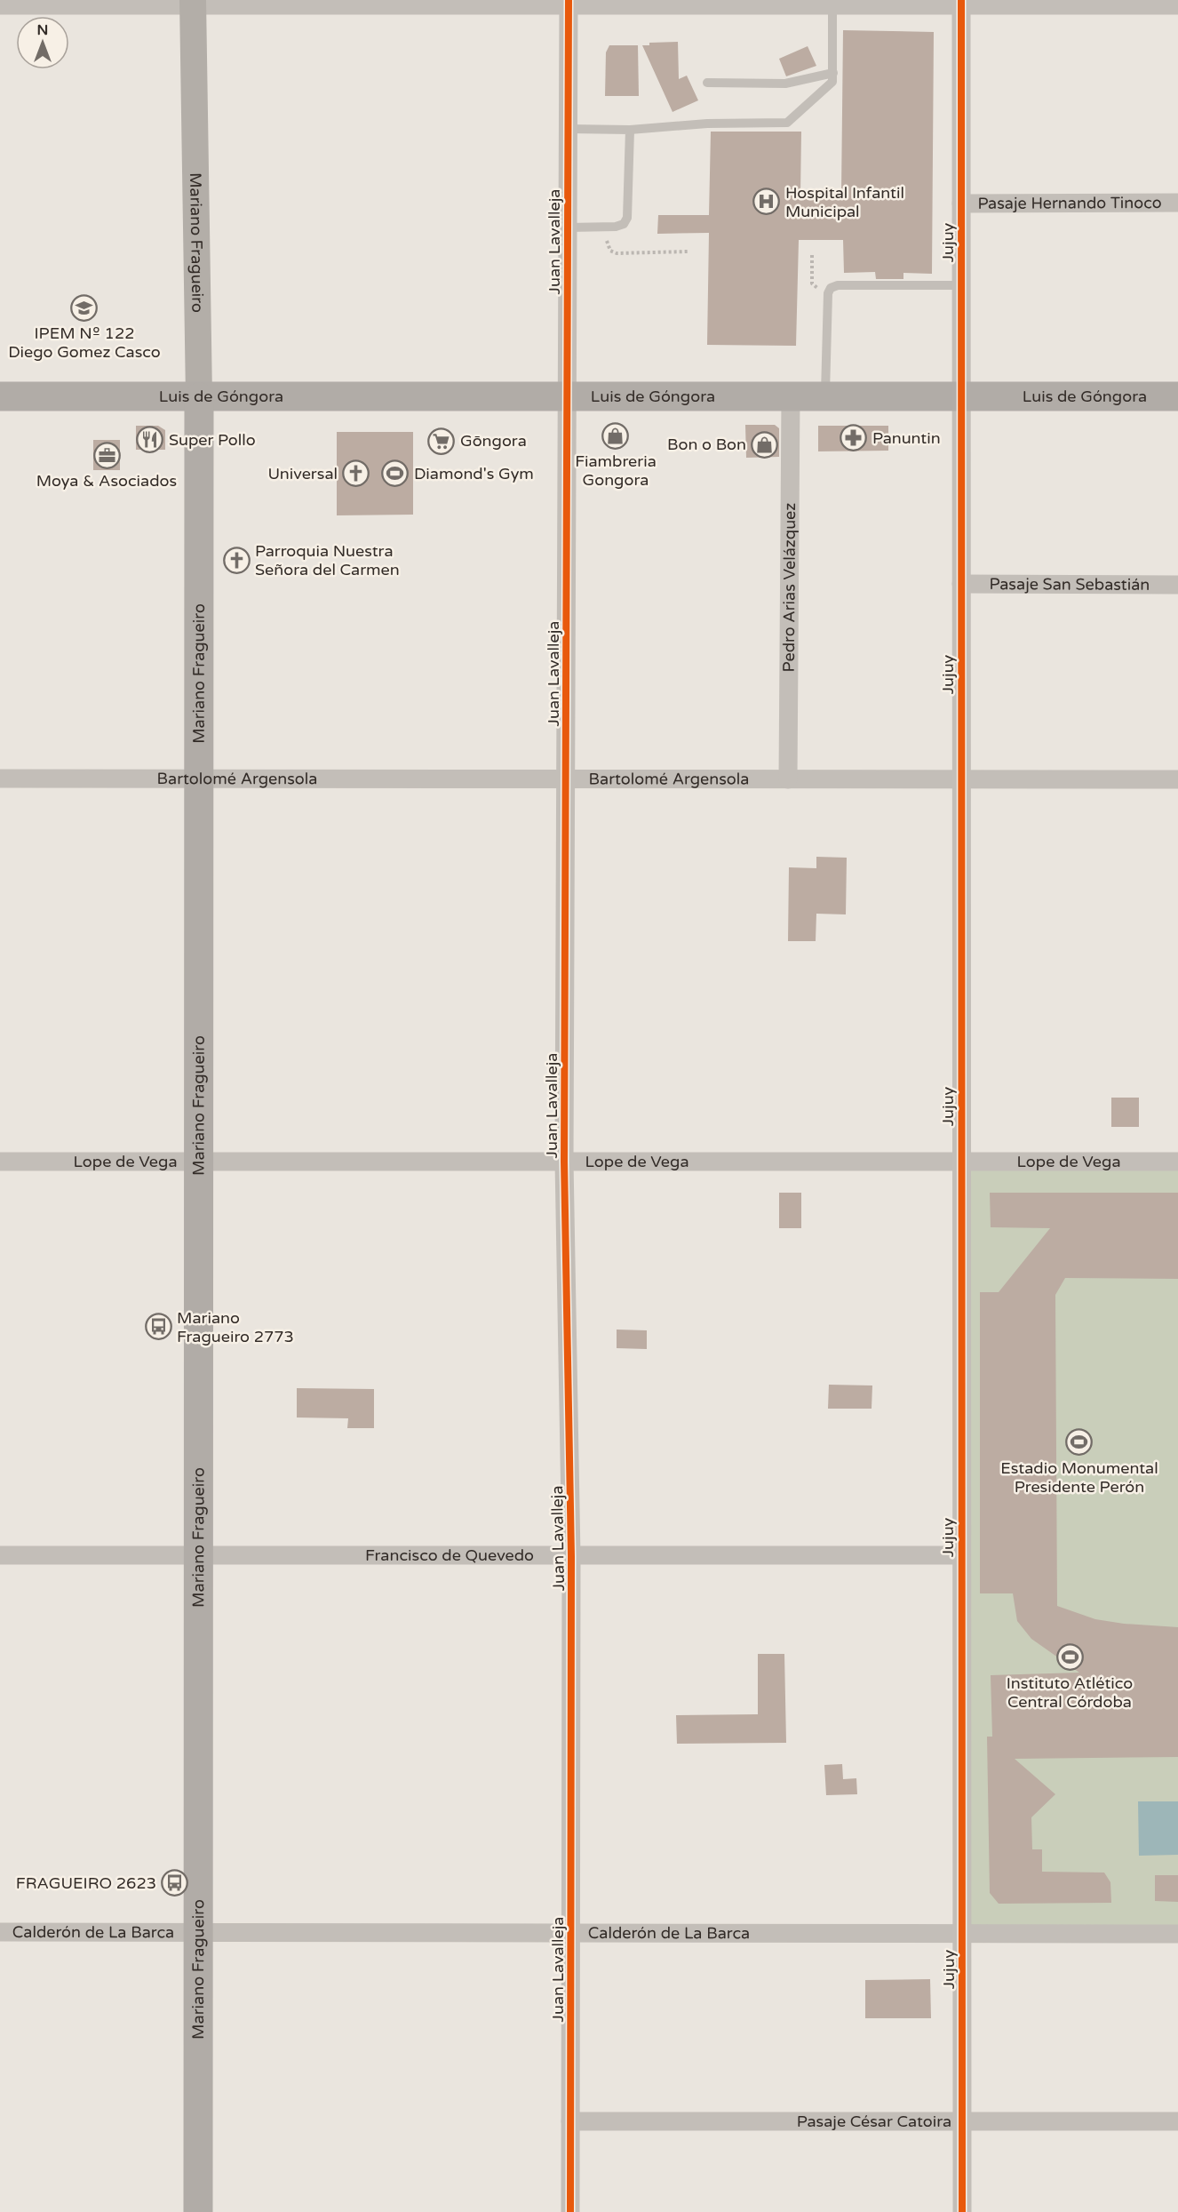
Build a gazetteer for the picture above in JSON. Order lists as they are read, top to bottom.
{
  "streets": {
    "main road": ["Mariano Fragueiro", "Luis de Góngora"],
    "street": [
      "Pasaje Hernando Tinoco",
      "Juan Lavalleja",
      "Jujuy",
      "Pasaje San Sebastián",
      "Pedro Arias Velázquez",
      "Bartolomé Argensola",
      "Lope de Vega",
      "Francisco de Quevedo",
      "Calderón de La Barca",
      "Pasaje César Catoira"
    ]
  },
  "crossings": [
    ["Pasaje Hernando Tinoco", "Jujuy"],
    ["Mariano Fragueiro", "Luis de Góngora"],
    ["Mariano Fragueiro", "Bartolomé Argensola"],
    ["Mariano Fragueiro", "Lope de Vega"],
    ["Mariano Fragueiro", "Francisco de Quevedo"],
    ["Mariano Fragueiro", "Calderón de La Barca"],
    ["Juan Lavalleja", "Luis de Góngora"],
    ["Juan Lavalleja", "Bartolomé Argensola"],
    ["Juan Lavalleja", "Lope de Vega"],
    ["Juan Lavalleja", "Francisco de Quevedo"],
    ["Juan Lavalleja", "Calderón de La Barca"],
    ["Juan Lavalleja", "Pasaje César Catoira"],
    ["Jujuy", "Luis de Góngora"],
    ["Jujuy", "Pasaje San Sebastián"],
    ["Jujuy", "Bartolomé Argensola"],
    ["Jujuy", "Lope de Vega"],
    ["Jujuy", "Francisco de Quevedo"],
    ["Jujuy", "Calderón de La Barca"],
    ["Jujuy", "Pasaje César Catoira"],
    ["Luis de Góngora", "Pedro Arias Velázquez"],
    ["Pedro Arias Velázquez", "Bartolomé Argensola"]
  ],
  "places": {
    "hospital": ["Hospital Infantil Municipal"],
    "school or university": ["IPEM Nº 122 Diego Gomez Casco"],
    "shop": ["Fiambreria Gongora", "Bon o Bon"],
    "pharmacy": ["Panuntin"],
    "restaurant": ["Super Pollo"],
    "supermarket": ["Gōngora"],
    "office": ["Moya & Asociados"],
    "church": ["Universal", "Parroquia Nuestra Señora del Carmen"],
    "sports": ["Diamond's Gym", "Estadio Monumental Presidente Perón", "Instituto Atlético Central Córdoba"],
    "bus stop": ["Mariano Fragueiro 2773", "FRAGUEIRO 2623"]
  },
  "north": "top"
}
